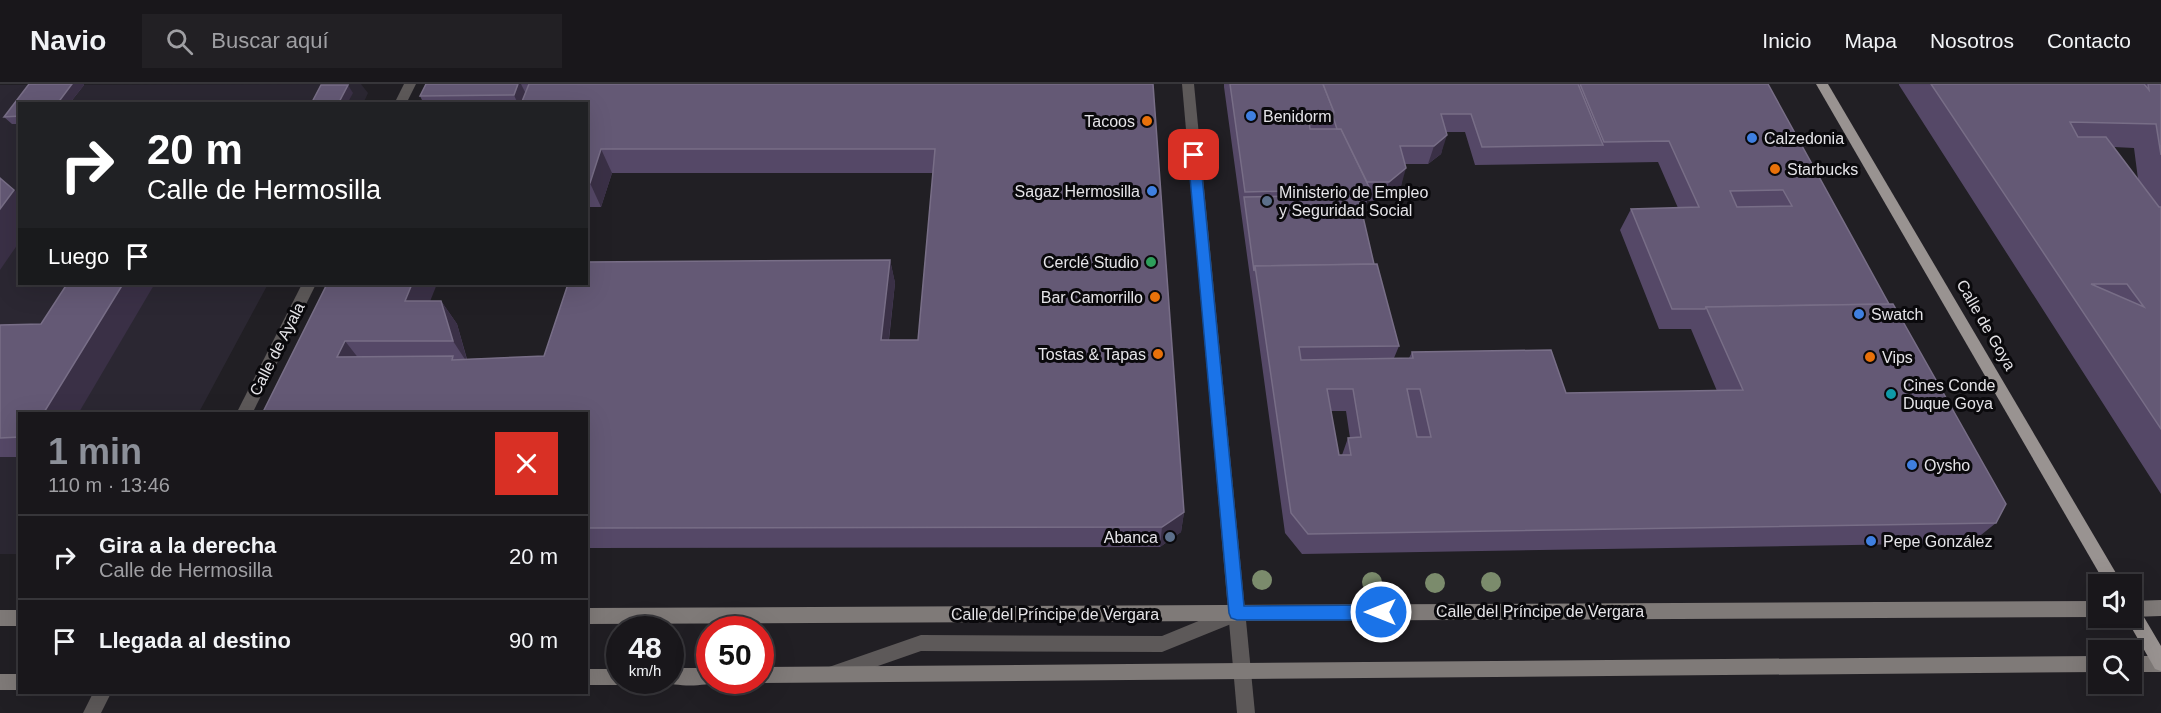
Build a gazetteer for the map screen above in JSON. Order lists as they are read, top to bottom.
{
  "streets": {
    "main road": ["Calle de Goya", "Calle del Príncipe de Vergara"],
    "street": ["Calle de Ayala"]
  },
  "places": [
    "Benidorm",
    "Tacoos",
    "Calzedonia",
    "Starbucks",
    "Sagaz Hermosilla",
    "Ministerio de Empleo y Seguridad Social",
    "Cerclé Studio",
    "Bar Camorrillo",
    "Swatch",
    "Tostas & Tapas",
    "Vips",
    "Cines Conde Duque Goya",
    "Oysho",
    "Abanca",
    "Pepe González"
  ],
  "page": {
    "header": "Navio",
    "search": "Buscar aquí",
    "nav": [
      "Inicio",
      "Mapa",
      "Nosotros",
      "Contacto"
    ],
    "turn": ["20 m", "Calle de Hermosilla"],
    "then": "Luego",
    "heading": ["1 min", "110 m · 13:46"],
    "list": [
      {
        "name": "Gira a la derecha",
        "note": "Calle de Hermosilla",
        "value": "20 m"
      },
      {
        "name": "Llegada al destino",
        "value": "90 m"
      }
    ],
    "speed": "48 km/h",
    "limit": "50"
  }
}
